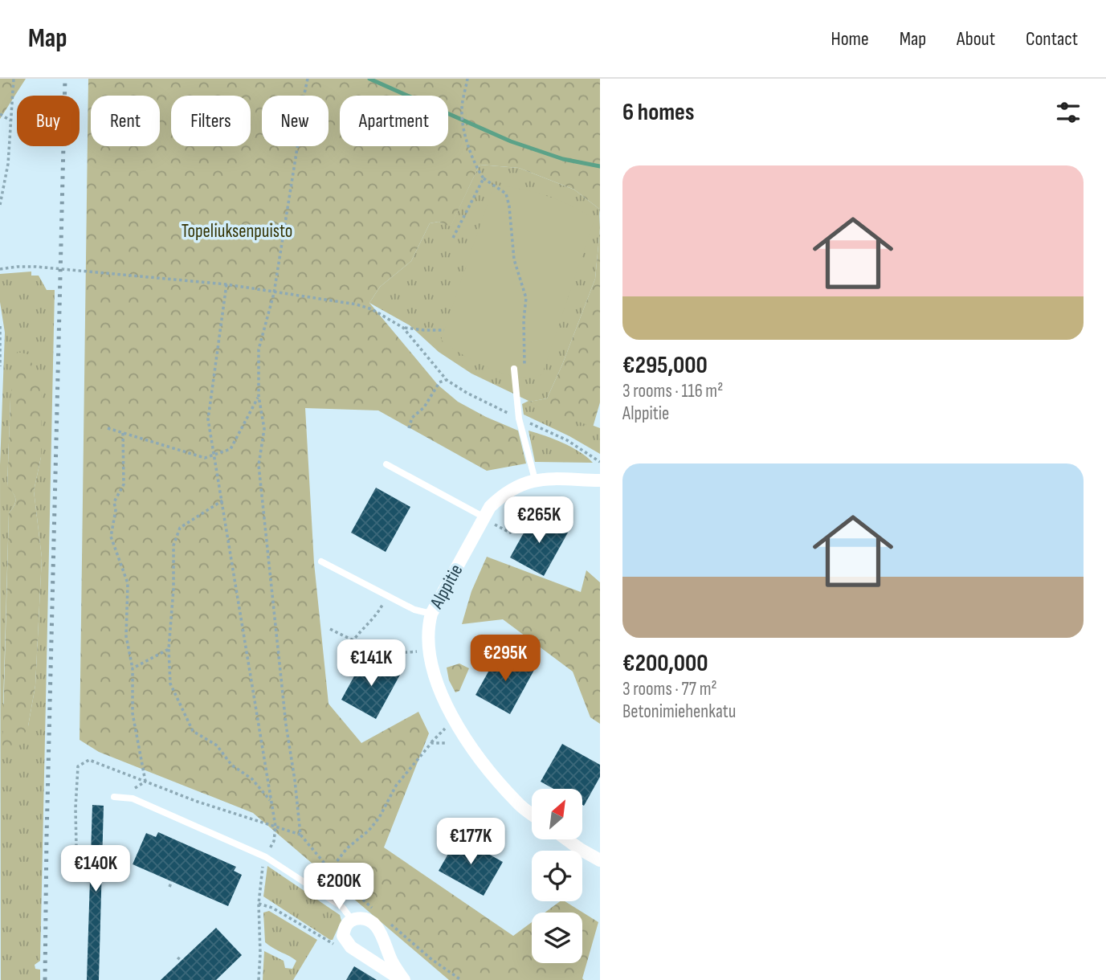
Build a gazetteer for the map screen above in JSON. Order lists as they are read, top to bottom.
{
  "streets": {
    "street": ["Alppitie"]
  },
  "parks": ["Topeliuksenpuisto"],
  "north": "top right",
  "page": {
    "header": "Map",
    "nav": [
      "Home",
      "Map",
      "About",
      "Contact"
    ],
    "heading": "6 homes",
    "chip": [
      "Buy",
      "Rent",
      "Filters",
      "New",
      "Apartment"
    ],
    "list": [
      {
        "name": "€295,000",
        "note": "3 rooms · 116 m² · Alppitie"
      },
      {
        "name": "€200,000",
        "note": "3 rooms · 77 m² · Betonimiehenkatu"
      }
    ],
    "price": [
      "€265K",
      "€295K",
      "€141K",
      "€177K",
      "€140K",
      "€200K"
    ]
  }
}
